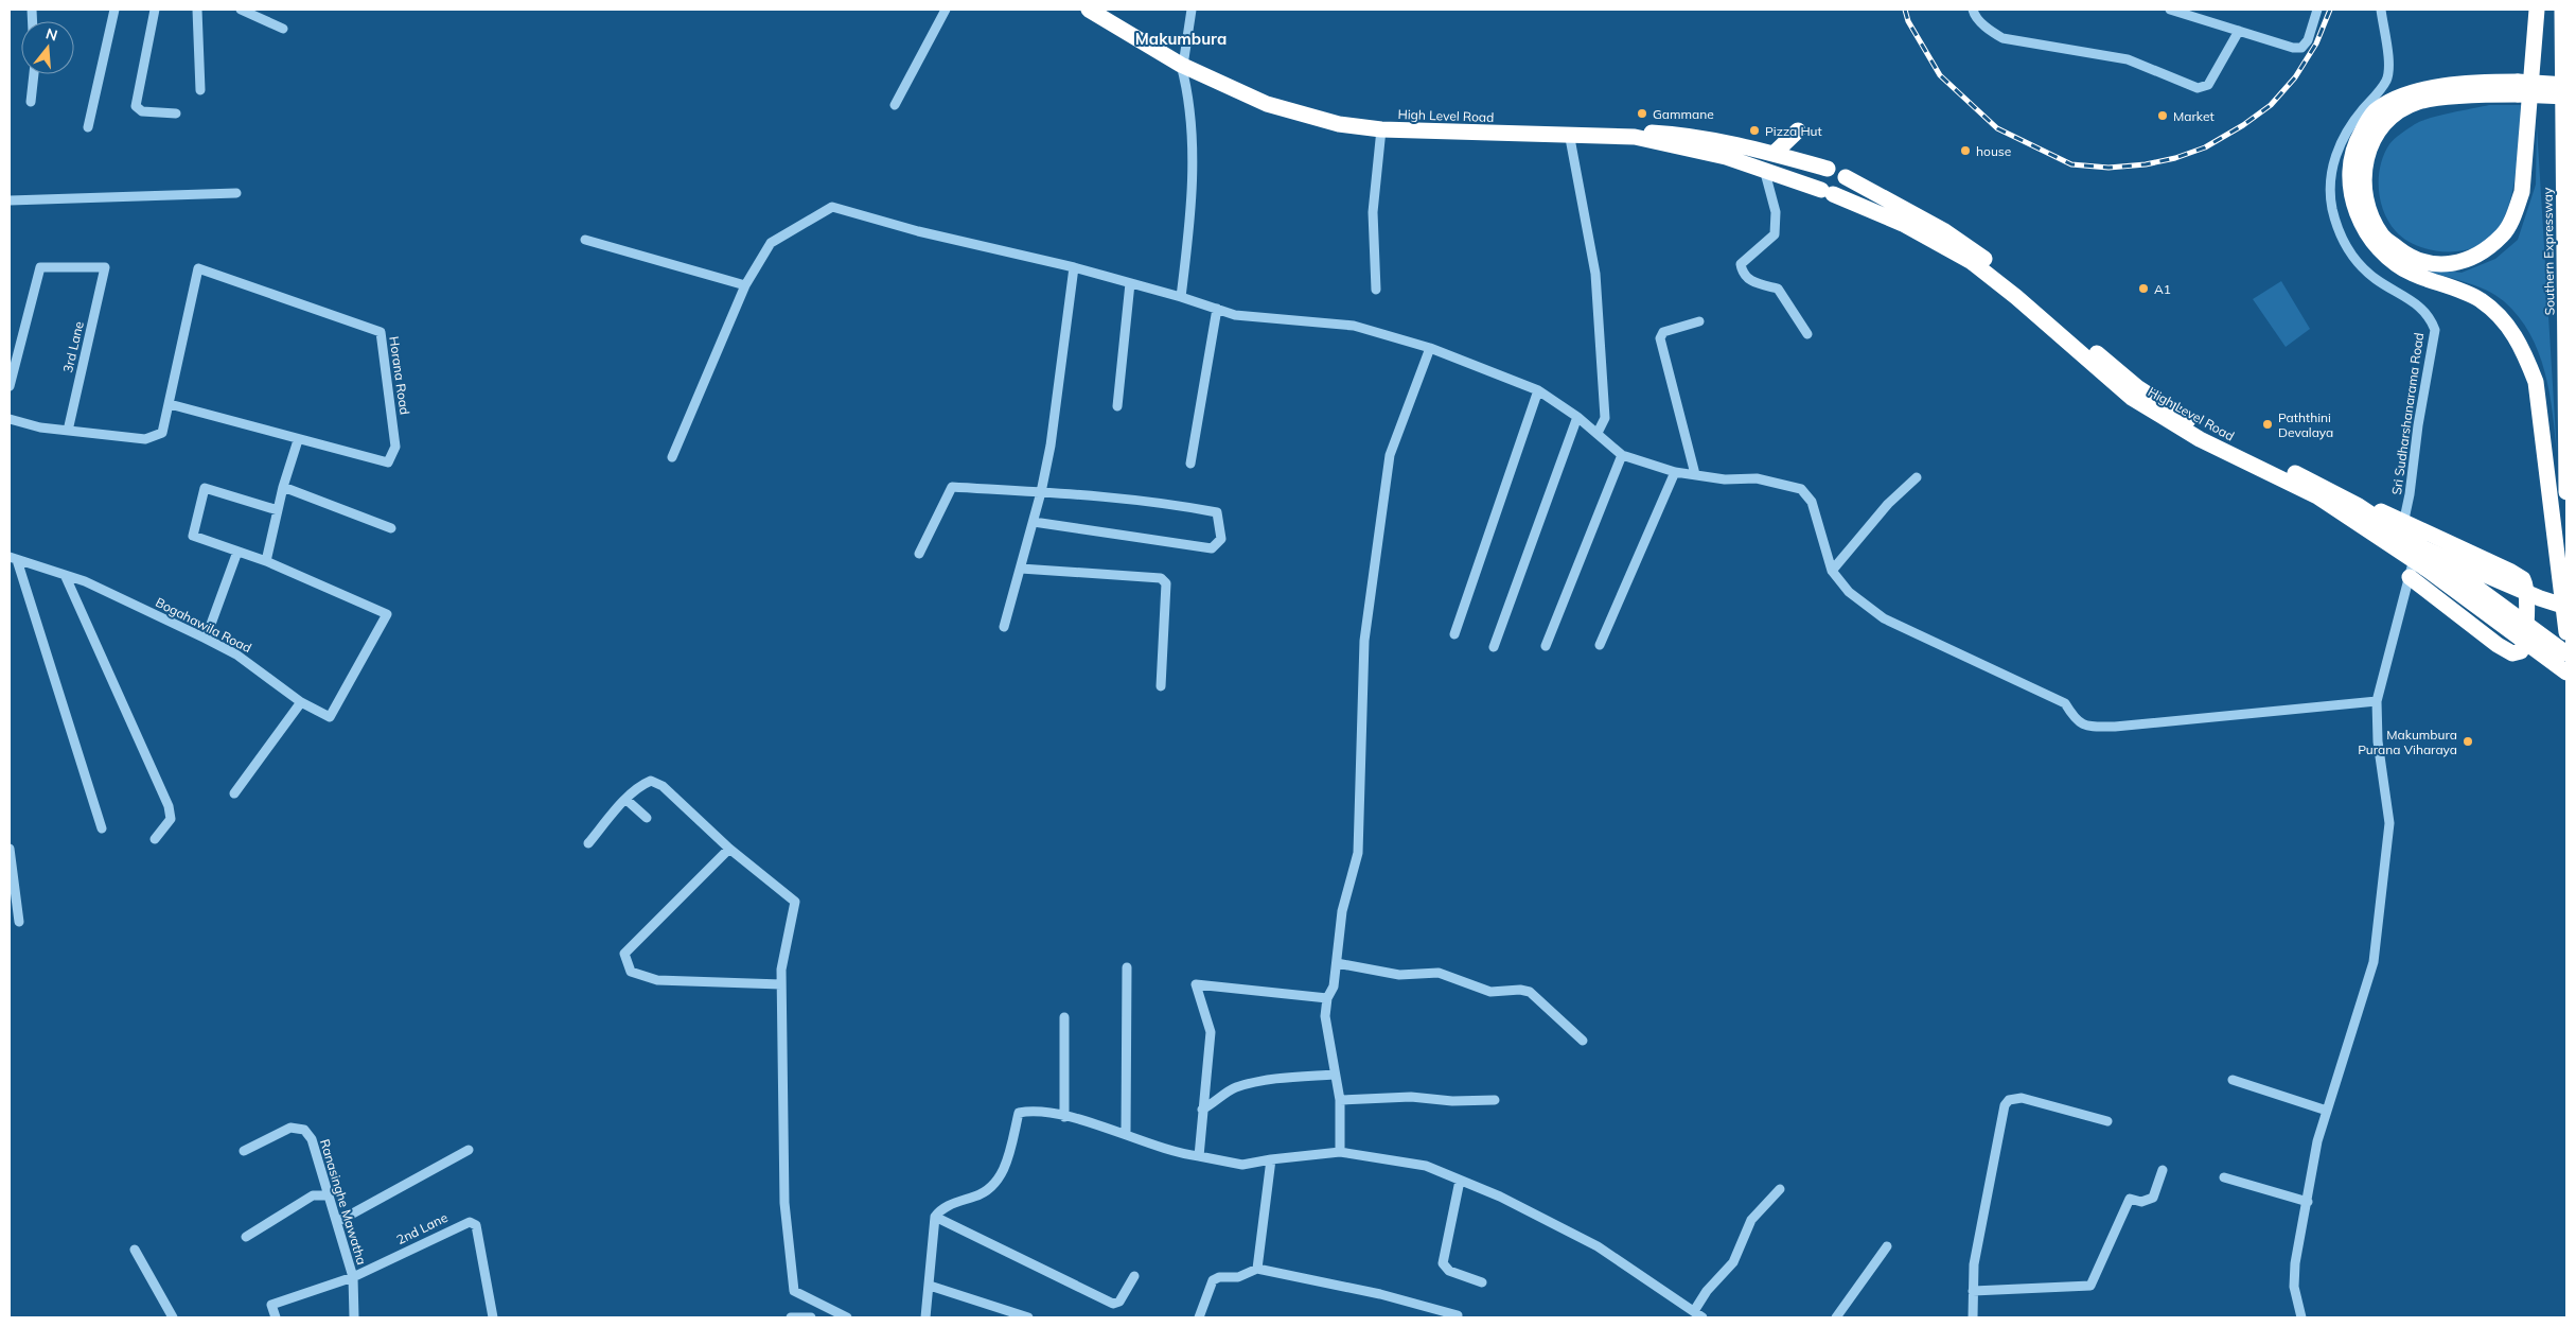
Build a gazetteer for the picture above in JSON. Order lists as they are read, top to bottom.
{
  "streets": {
    "highway": ["High Level Road", "Southern Expressway"],
    "street": [
      "3rd Lane",
      "Horana Road",
      "Sri Sudharshanarama Road",
      "Bogahawila Road",
      "Ranasinghe Mawatha",
      "2nd Lane"
    ]
  },
  "crossings": [
    ["High Level Road", "Sri Sudharshanarama Road"],
    ["3rd Lane", "Horana Road"],
    ["Ranasinghe Mawatha", "2nd Lane"]
  ],
  "districts": ["Makumbura"],
  "places": [
    "Gammane",
    "Market",
    "Pizza Hut",
    "house",
    "A1",
    "Paththini Devalaya",
    "Makumbura Purana Viharaya"
  ],
  "north": "top"
}
